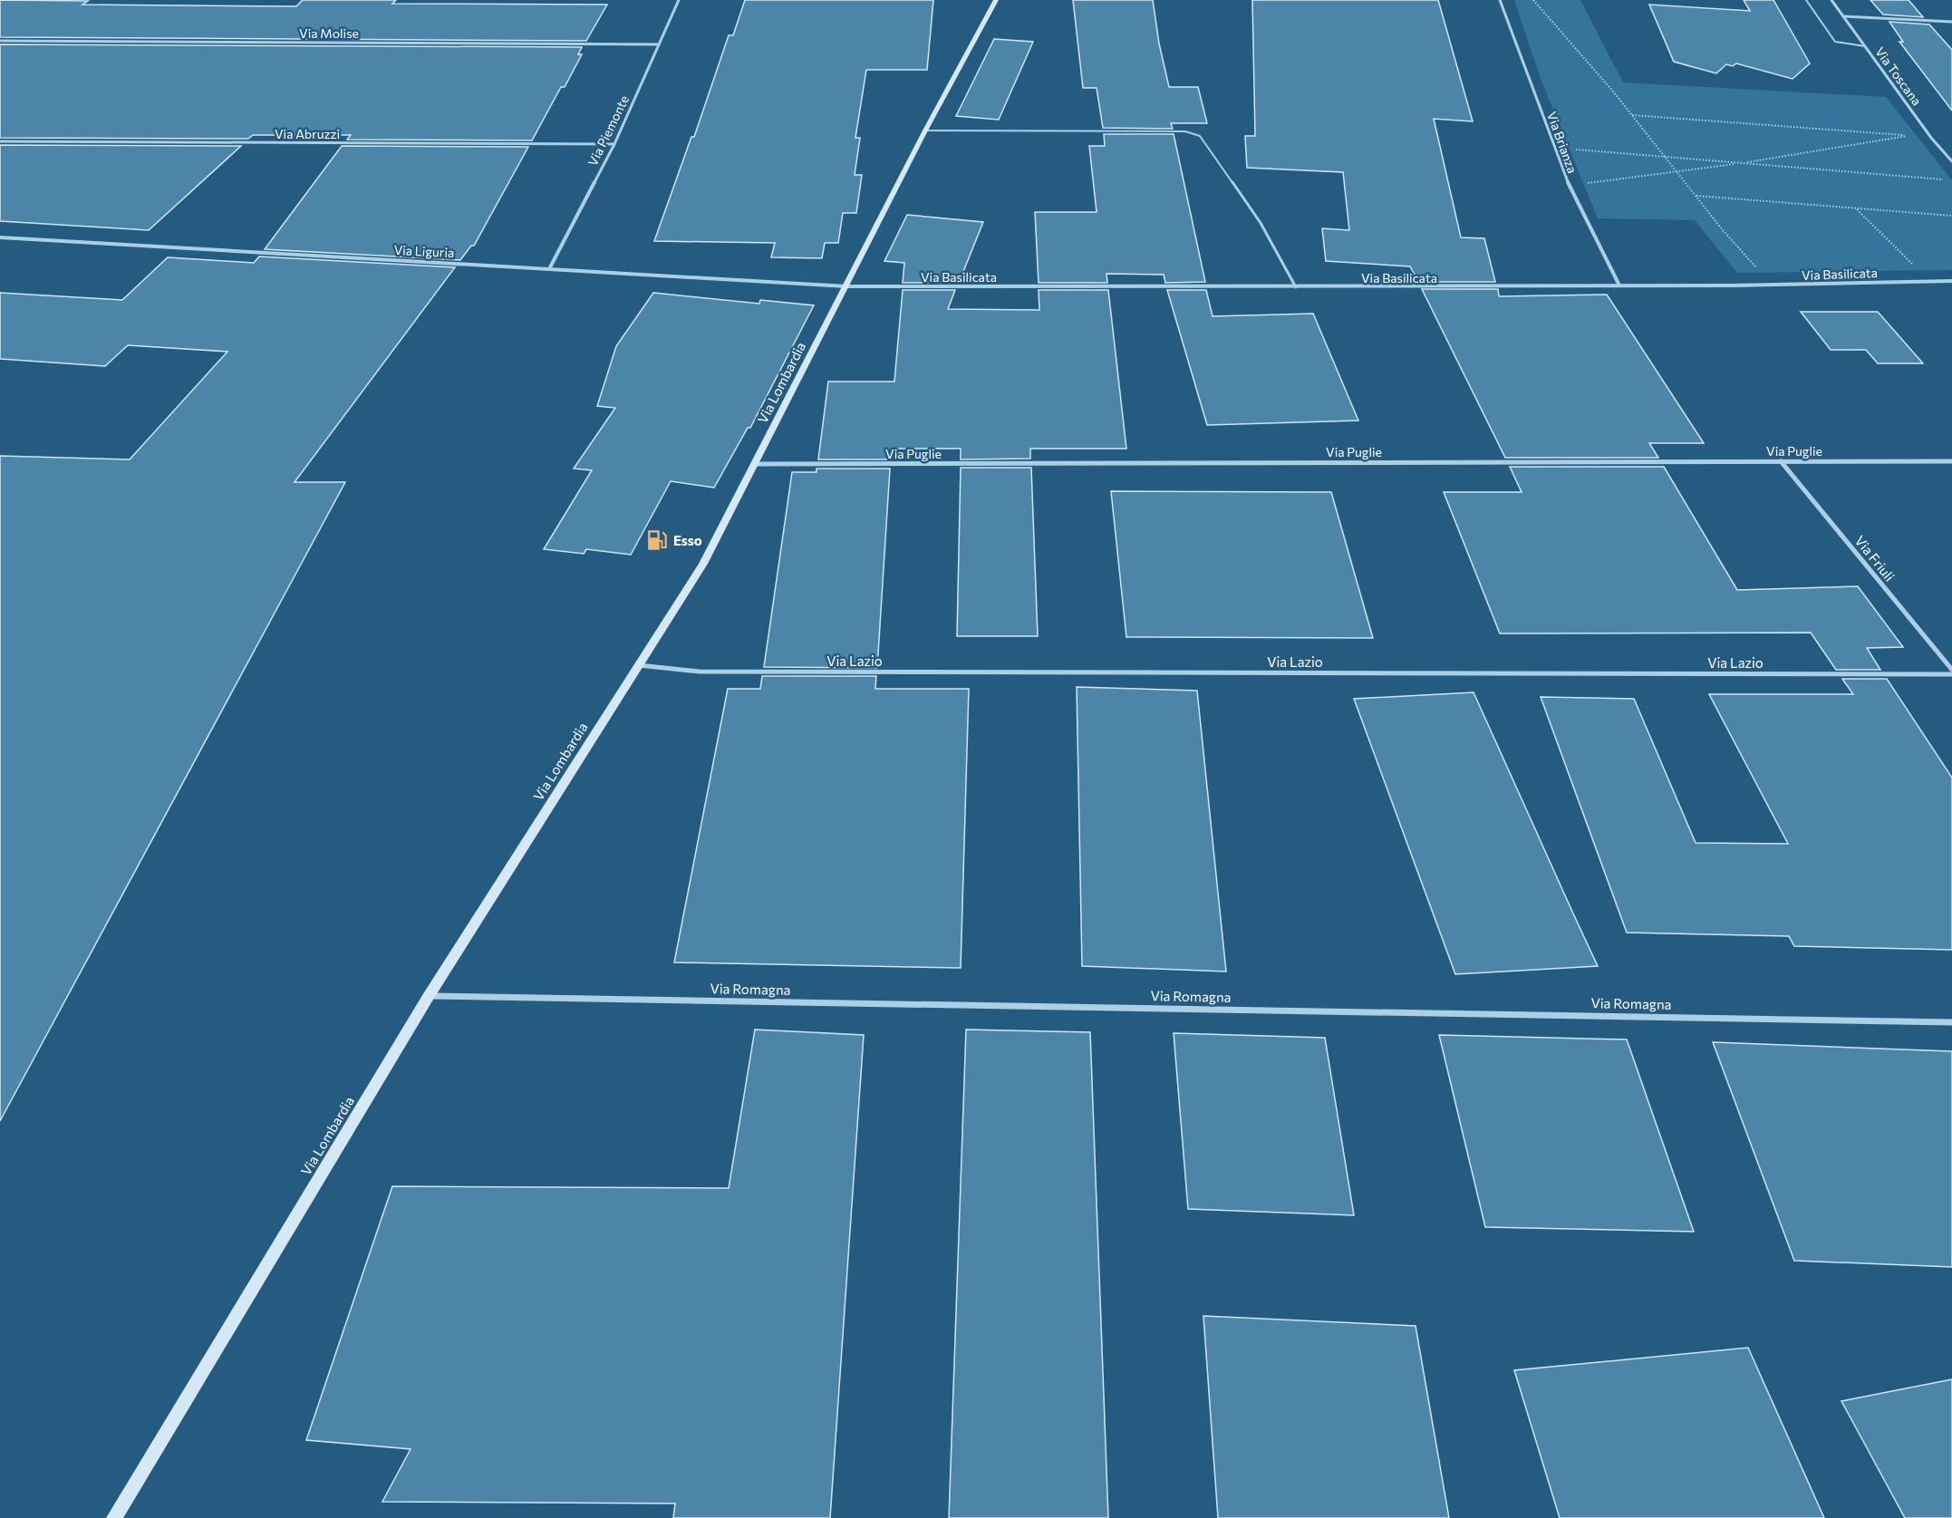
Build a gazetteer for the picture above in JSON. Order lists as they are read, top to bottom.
{
  "streets": {
    "street": [
      "Via Molise",
      "Via Toscana",
      "Via Piemonte",
      "Via Abruzzi",
      "Via Brianza",
      "Via Liguria",
      "Via Basilicata",
      "Via Lombardia",
      "Via Puglie",
      "Via Friuli",
      "Via Lazio",
      "Via Romagna"
    ]
  },
  "crossings": [
    ["Via Molise", "Via Piemonte"],
    ["Via Piemonte", "Via Abruzzi"],
    ["Via Piemonte", "Via Liguria"],
    ["Via Brianza", "Via Basilicata"],
    ["Via Liguria", "Via Basilicata"],
    ["Via Liguria", "Via Lombardia"],
    ["Via Basilicata", "Via Lombardia"],
    ["Via Lombardia", "Via Puglie"],
    ["Via Lombardia", "Via Lazio"],
    ["Via Lombardia", "Via Romagna"],
    ["Via Puglie", "Via Friuli"],
    ["Via Friuli", "Via Lazio"]
  ],
  "places": {
    "fuel station": ["Esso"]
  }
}
